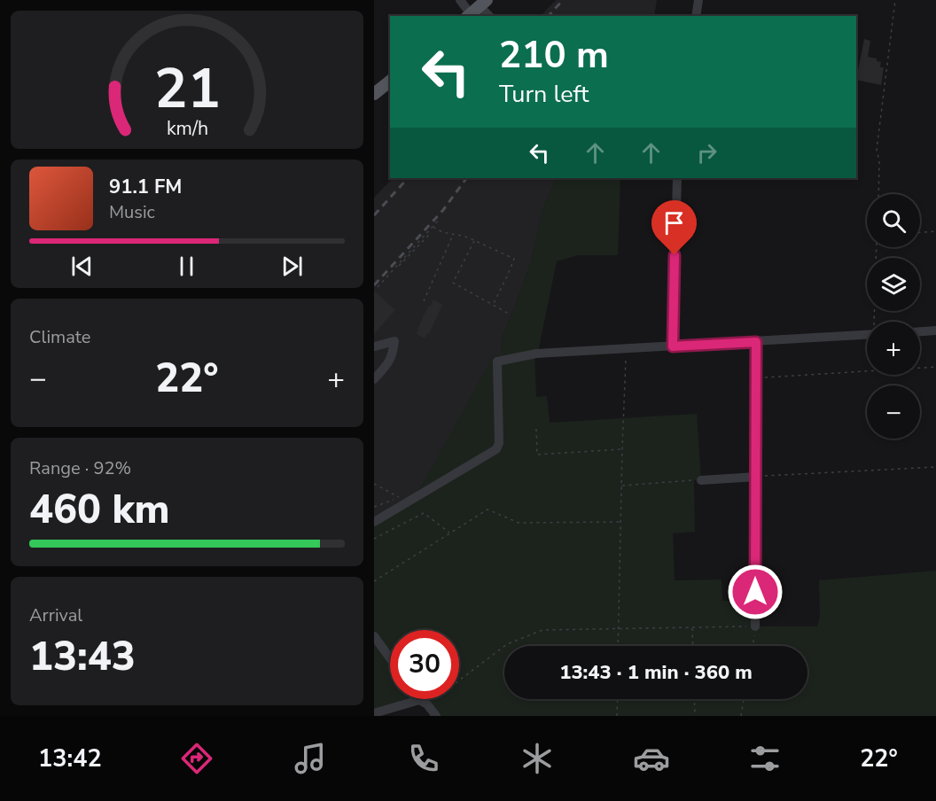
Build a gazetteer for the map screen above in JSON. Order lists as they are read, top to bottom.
{
  "page": {
    "turn": ["210 m", "Turn left"],
    "song": ["91.1 FM", "Music"],
    "map_buttons": ["+", "−"],
    "tile": [
      "Climate",
      ["Range · 92%", "460 km"],
      ["Arrival", "13:43"]
    ],
    "heat": ["−", "22°", "+"],
    "limit": "30",
    "trip": "13:43 · 1 min · 360 m",
    "tabs": ["13:42", "22°"],
    "gauge": ["21", "km/h"]
  }
}
